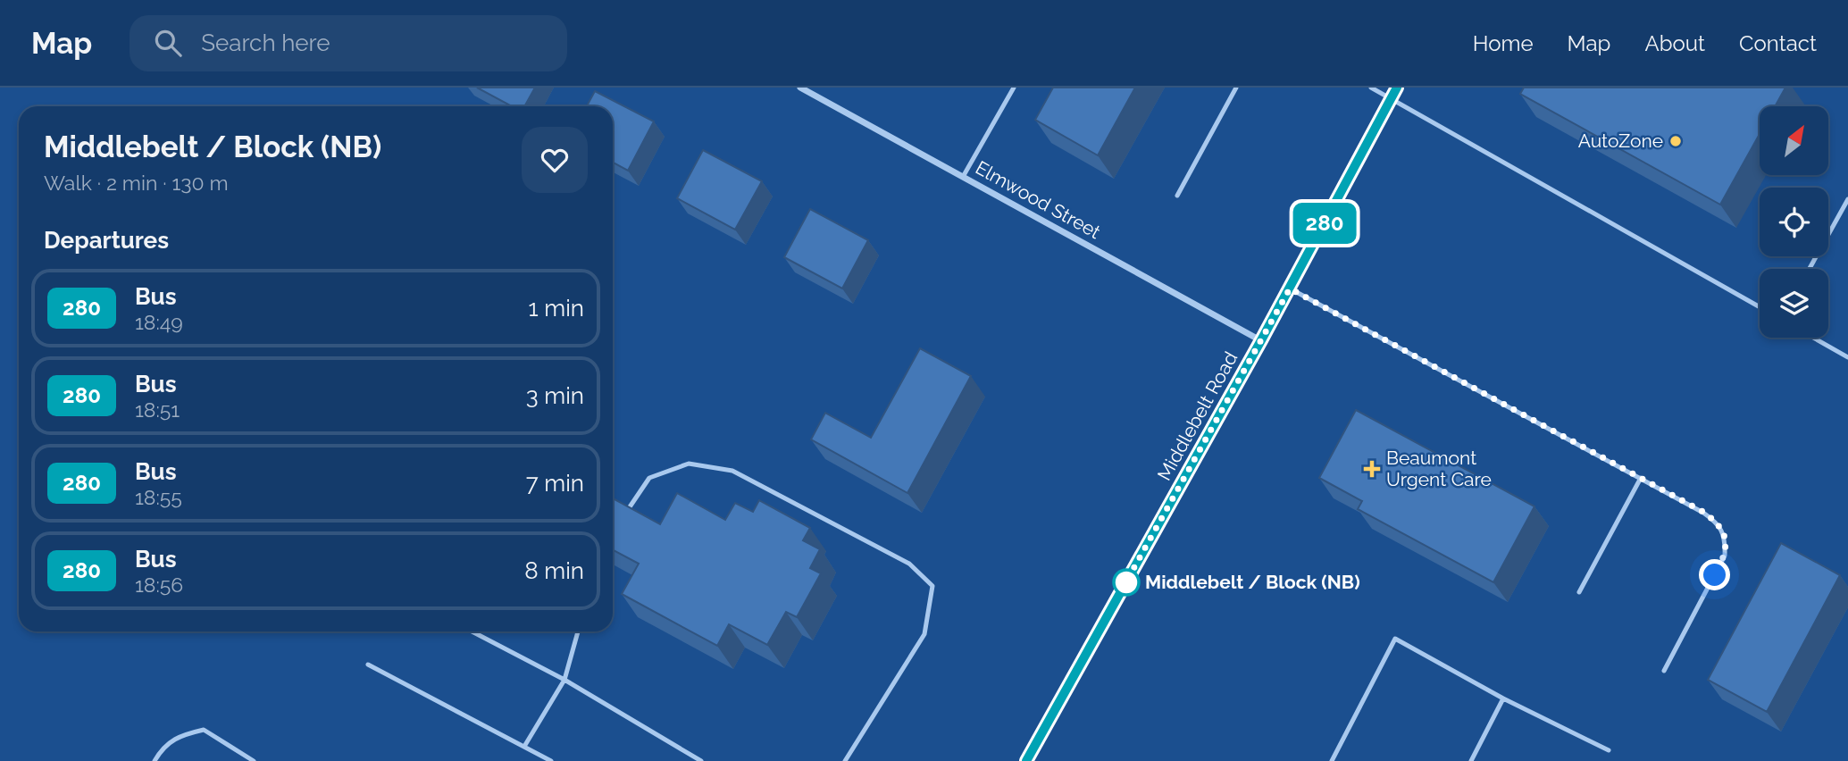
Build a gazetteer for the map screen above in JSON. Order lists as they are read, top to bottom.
{
  "streets": {
    "main road": ["Middlebelt Road"],
    "street": ["Elmwood Street"]
  },
  "crossings": [
    ["Elmwood Street", "Middlebelt Road"]
  ],
  "places": {
    "other": ["AutoZone", "Middlebelt / Block (NB)"],
    "health": ["Beaumont Urgent Care"]
  },
  "lines": ["bus line 280"],
  "north": "top right",
  "page": {
    "header": "Map",
    "search": "Search here",
    "nav": [
      "Home",
      "Map",
      "About",
      "Contact"
    ],
    "on_map": "280",
    "heading": [
      ["Middlebelt / Block (NB)", "Walk · 2 min · 130 m"],
      "Departures"
    ],
    "list": [
      {
        "mark": "280",
        "name": "Bus",
        "note": "18:49",
        "value": "1 min"
      },
      {
        "mark": "280",
        "name": "Bus",
        "note": "18:51",
        "value": "3 min"
      },
      {
        "mark": "280",
        "name": "Bus",
        "note": "18:55",
        "value": "7 min"
      },
      {
        "mark": "280",
        "name": "Bus",
        "note": "18:56",
        "value": "8 min"
      }
    ]
  }
}
